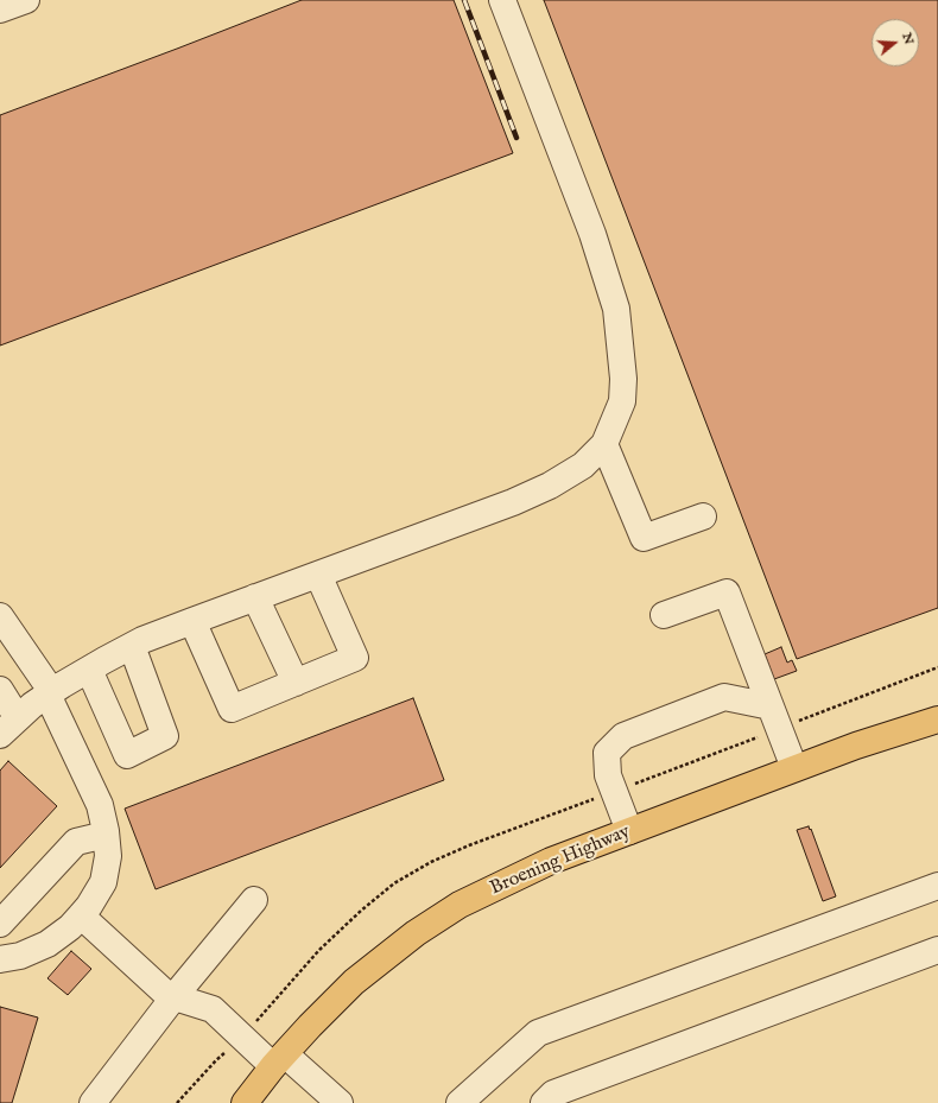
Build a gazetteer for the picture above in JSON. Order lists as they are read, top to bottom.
{
  "streets": {
    "main road": ["Broening Highway"]
  },
  "north": "right"
}
